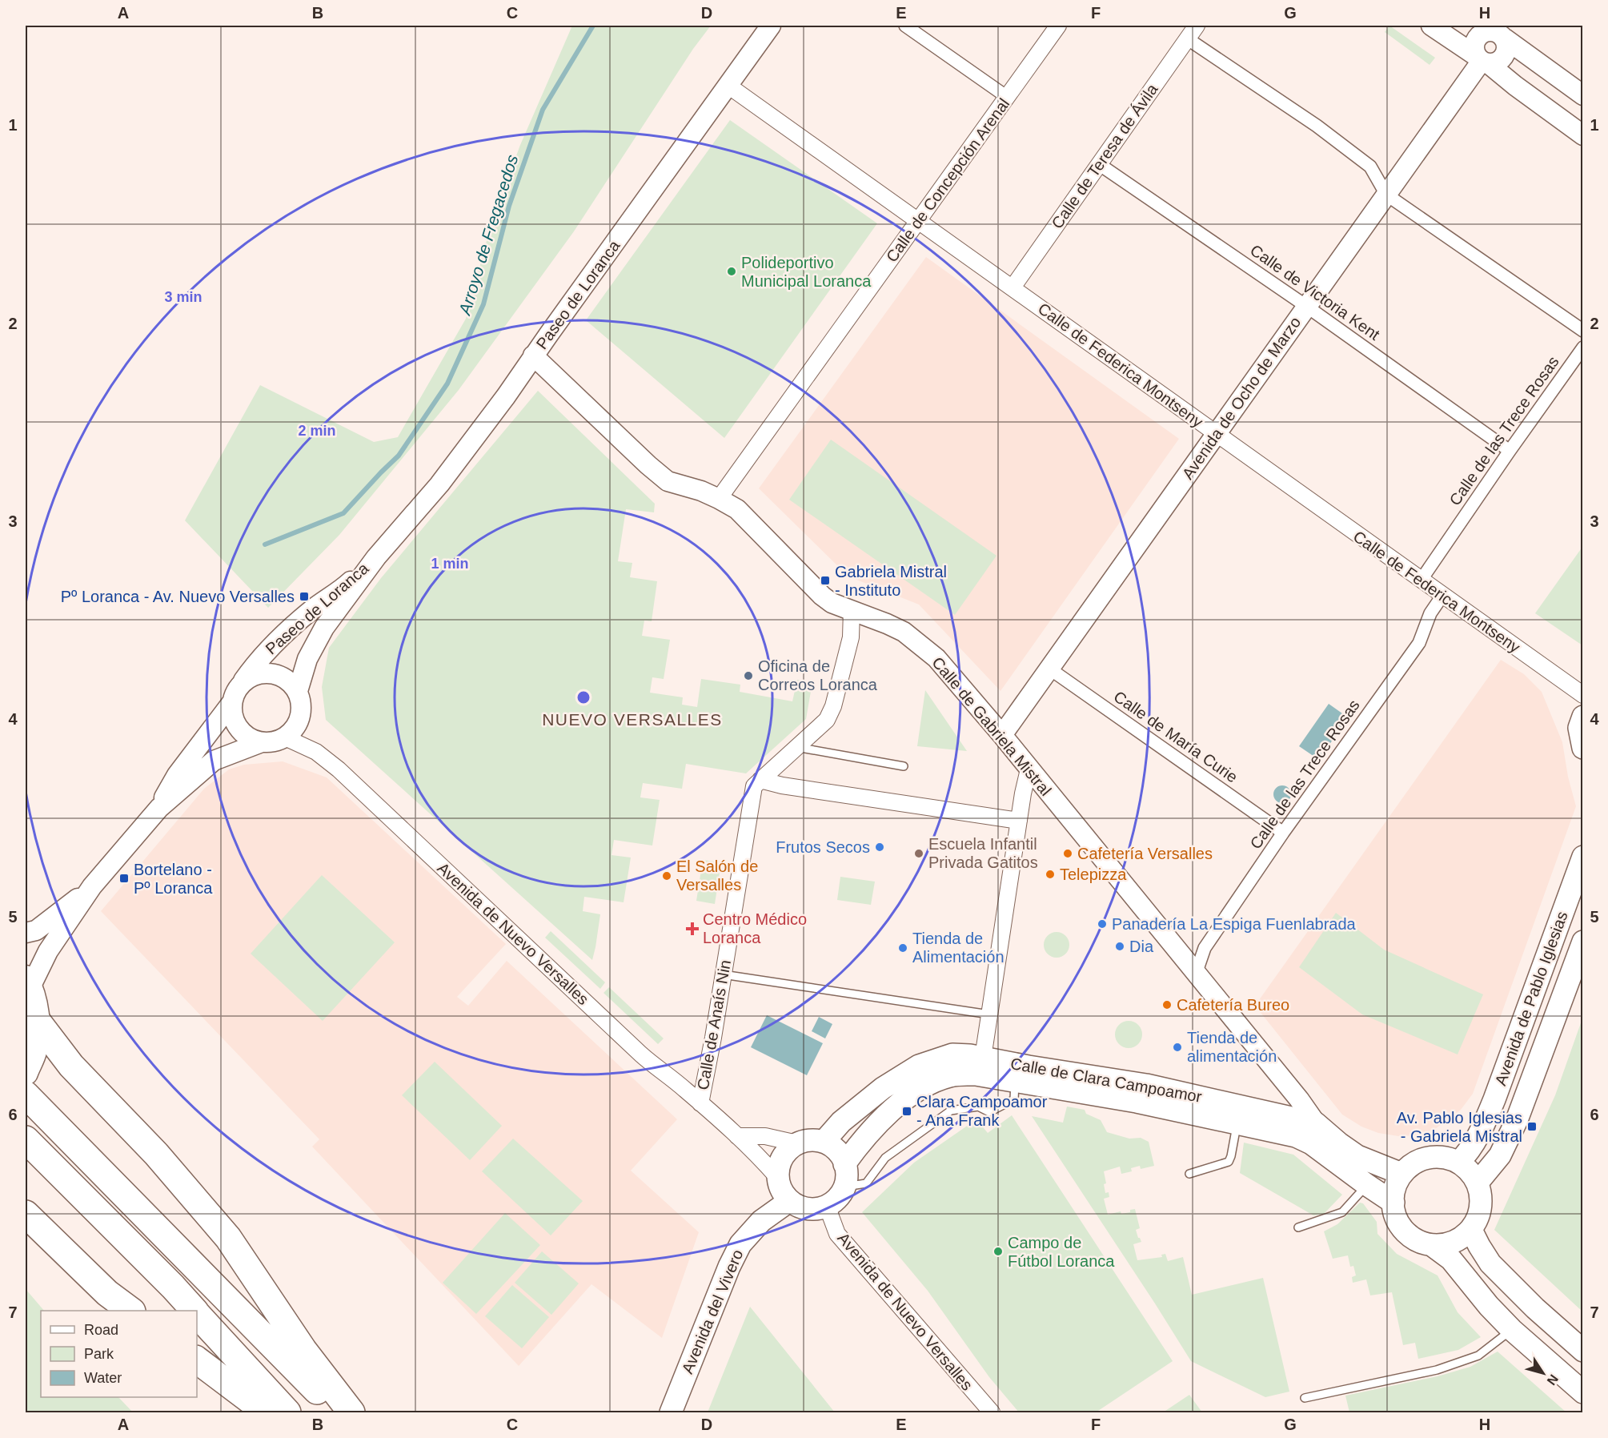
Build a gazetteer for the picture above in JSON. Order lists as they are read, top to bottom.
{
  "streets": {
    "main road": ["Avenida de Pablo Iglesias", "Calle de Clara Campoamor", "Avenida del Vivero"],
    "street": [
      "Calle de Teresa de Ávila",
      "Calle de Concepción Arenal",
      "Calle de Victoria Kent",
      "Paseo de Loranca",
      "Calle de Federica Montseny",
      "Avenida de Ocho de Marzo",
      "Calle de las Trece Rosas",
      "Calle de Gabriela Mistral",
      "Calle de María Curie",
      "Avenida de Nuevo Versalles",
      "Calle de Anaís Nin"
    ]
  },
  "crossings": [
    ["Calle de Teresa de Ávila", "Calle de Victoria Kent"],
    ["Calle de Teresa de Ávila", "Calle de Federica Montseny"],
    ["Calle de Concepción Arenal", "Calle de Federica Montseny"],
    ["Calle de Concepción Arenal", "Calle de Gabriela Mistral"],
    ["Calle de Victoria Kent", "Avenida de Ocho de Marzo"],
    ["Calle de Victoria Kent", "Calle de las Trece Rosas"],
    ["Paseo de Loranca", "Calle de Federica Montseny"],
    ["Paseo de Loranca", "Calle de Gabriela Mistral"],
    ["Paseo de Loranca", "Avenida de Nuevo Versalles"],
    ["Calle de Federica Montseny", "Avenida de Ocho de Marzo"],
    ["Calle de Federica Montseny", "Calle de las Trece Rosas"],
    ["Avenida de Ocho de Marzo", "Calle de Gabriela Mistral"],
    ["Avenida de Ocho de Marzo", "Calle de María Curie"],
    ["Calle de las Trece Rosas", "Calle de Gabriela Mistral"],
    ["Calle de las Trece Rosas", "Calle de María Curie"],
    ["Calle de Gabriela Mistral", "Calle de Anaís Nin"],
    ["Calle de Gabriela Mistral", "Calle de Clara Campoamor"],
    ["Avenida de Nuevo Versalles", "Calle de Anaís Nin"],
    ["Avenida de Nuevo Versalles", "Calle de Clara Campoamor"],
    ["Avenida de Nuevo Versalles", "Avenida del Vivero"],
    ["Avenida de Pablo Iglesias", "Calle de Clara Campoamor"],
    ["Calle de Clara Campoamor", "Avenida del Vivero"]
  ],
  "districts": ["NUEVO VERSALLES"],
  "water": ["Arroyo de Fregacedos"],
  "places": {
    "other": [
      "Polideportivo Municipal Loranca",
      "Oficina de Correos Loranca",
      "Frutos Secos",
      "Escuela Infantil Privada Gatitos",
      "Cafetería Versalles",
      "Telepizza",
      "El Salón de Versalles",
      "Panadería La Espiga Fuenlabrada",
      "Dia",
      "Tienda de Alimentación",
      "Cafetería Bureo",
      "Tienda de alimentación",
      "Campo de Fútbol Loranca"
    ],
    "transit": [
      "Gabriela Mistral - Instituto",
      "Pº Loranca - Av. Nuevo Versalles",
      "Bortelano - Pº Loranca",
      "Clara Campoamor - Ana Frank",
      "Av. Pablo Iglesias - Gabriela Mistral"
    ],
    "health": ["Centro Médico Loranca"]
  },
  "legend": ["Road", "Park", "Water"],
  "north": "bottom right",
  "grid": {
    "columns": [
      "A",
      "B",
      "C",
      "D",
      "E",
      "F",
      "G",
      "H"
    ],
    "rows": [
      "1",
      "2",
      "3",
      "4",
      "5",
      "6",
      "7"
    ]
  },
  "rings": ["3 min", "2 min", "1 min"]
}
